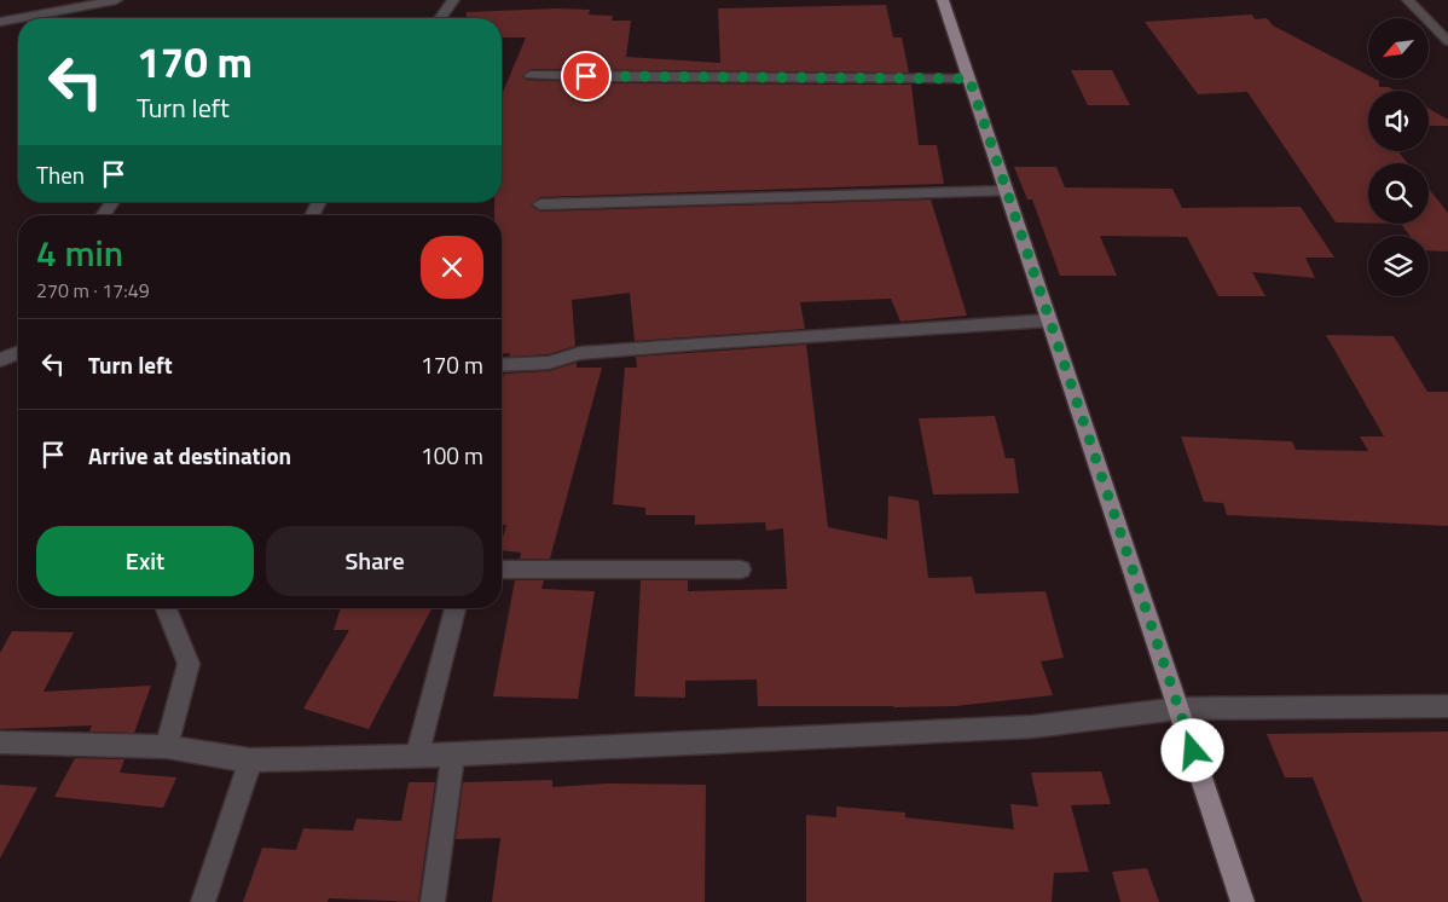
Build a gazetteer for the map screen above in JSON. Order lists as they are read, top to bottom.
{
  "north": "bottom left",
  "page": {
    "turn": ["170 m", "Turn left"],
    "then": "Then",
    "heading": ["4 min", "270 m · 17:49"],
    "list": [
      {
        "name": "Turn left",
        "value": "170 m"
      },
      {
        "name": "Arrive at destination",
        "value": "100 m"
      }
    ],
    "buttons": ["Exit", "Share"]
  }
}
